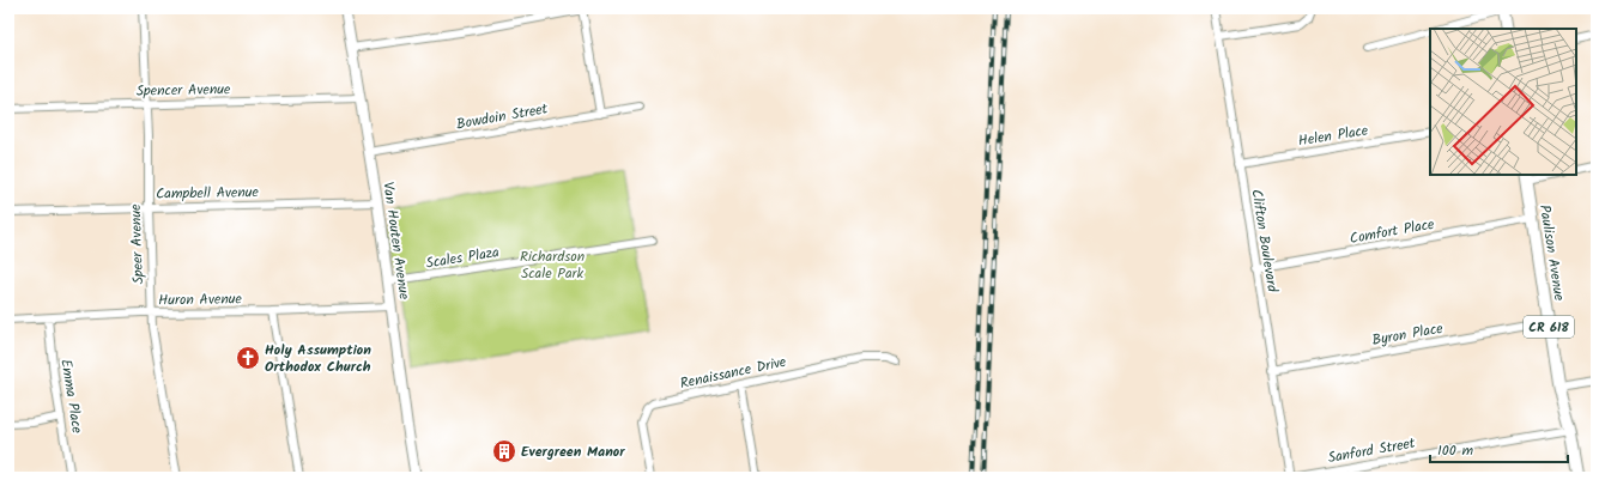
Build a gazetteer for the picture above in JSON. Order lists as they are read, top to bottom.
{
  "streets": {
    "main road": ["Van Houten Avenue", "Paulison Avenue", "CR 618"],
    "street": [
      "Spencer Avenue",
      "Bowdoin Street",
      "Helen Place",
      "Campbell Avenue",
      "Comfort Place",
      "Clifton Boulevard",
      "Speer Avenue",
      "Scales Plaza",
      "Huron Avenue",
      "Byron Place",
      "Renaissance Drive",
      "Emma Place",
      "Sanford Street"
    ]
  },
  "crossings": [
    ["Spencer Avenue", "Van Houten Avenue"],
    ["Spencer Avenue", "Speer Avenue"],
    ["Bowdoin Street", "Van Houten Avenue"],
    ["Helen Place", "Clifton Boulevard"],
    ["Campbell Avenue", "Van Houten Avenue"],
    ["Campbell Avenue", "Speer Avenue"],
    ["Comfort Place", "Clifton Boulevard"],
    ["Comfort Place", "Paulison Avenue"],
    ["Van Houten Avenue", "Scales Plaza"],
    ["Van Houten Avenue", "Huron Avenue"],
    ["Clifton Boulevard", "Byron Place"],
    ["Clifton Boulevard", "Sanford Street"],
    ["Speer Avenue", "Huron Avenue"],
    ["Paulison Avenue", "Byron Place"],
    ["Paulison Avenue", "Sanford Street"],
    ["Huron Avenue", "Emma Place"]
  ],
  "parks": ["Richardson Scale Park"],
  "places": {
    "church": ["Holy Assumption Orthodox Church"],
    "building": ["Evergreen Manor"]
  },
  "scale_bar": "100 m"
}
